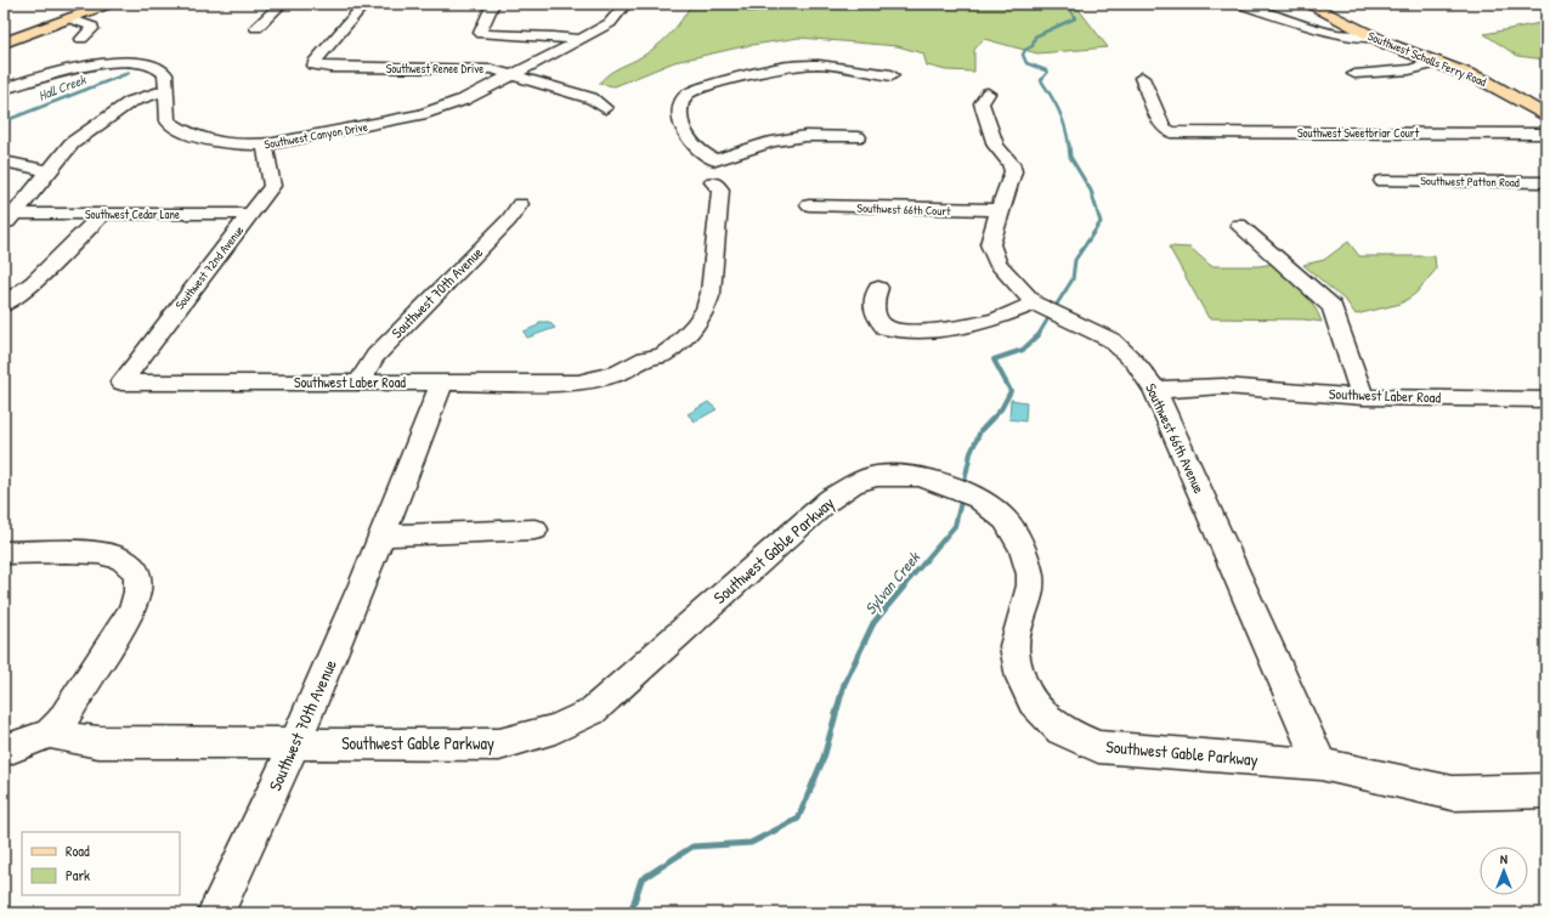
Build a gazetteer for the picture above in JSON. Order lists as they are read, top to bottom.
{
  "streets": {
    "main road": ["Southwest Scholls Ferry Road"],
    "street": [
      "Southwest Renee Drive",
      "Southwest Sweetbriar Court",
      "Southwest Canyon Drive",
      "Southwest Patton Road",
      "Southwest 66th Court",
      "Southwest Cedar Lane",
      "Southwest 72nd Avenue",
      "Southwest 70th Avenue",
      "Southwest Laber Road",
      "Southwest 66th Avenue",
      "Southwest Gable Parkway"
    ]
  },
  "crossings": [
    ["Southwest Renee Drive", "Southwest Canyon Drive"],
    ["Southwest Canyon Drive", "Southwest 72nd Avenue"],
    ["Southwest 66th Court", "Southwest 66th Avenue"],
    ["Southwest Cedar Lane", "Southwest 72nd Avenue"],
    ["Southwest 72nd Avenue", "Southwest Laber Road"],
    ["Southwest 70th Avenue", "Southwest Laber Road"],
    ["Southwest 70th Avenue", "Southwest Gable Parkway"],
    ["Southwest Laber Road", "Southwest 66th Avenue"],
    ["Southwest 66th Avenue", "Southwest Gable Parkway"]
  ],
  "water": ["Hall Creek", "Sylvan Creek"],
  "legend": ["Road", "Park"],
  "north": "top"
}
